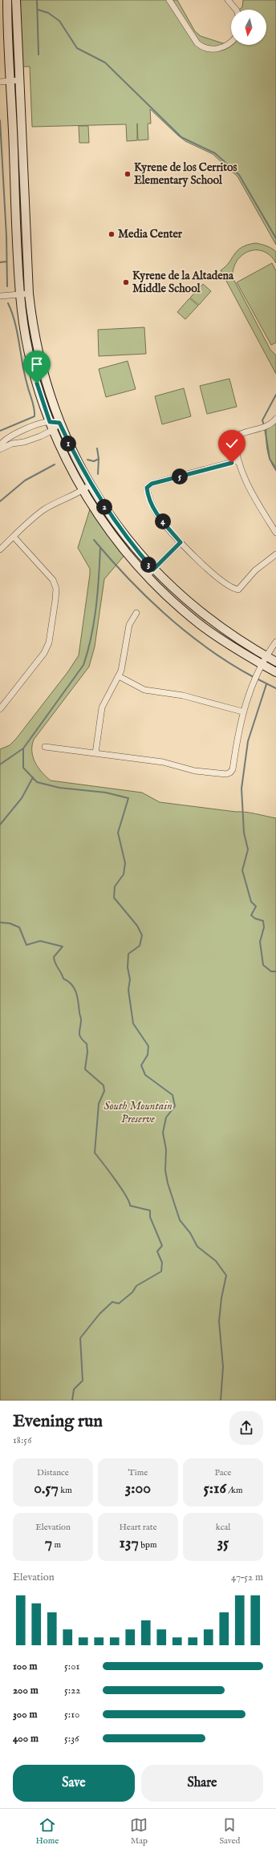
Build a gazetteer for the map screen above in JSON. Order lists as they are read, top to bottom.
{
  "parks": ["South Mountain Preserve"],
  "places": ["Kyrene de los Cerritos Elementary School", "Media Center", "Kyrene de la Altadena Middle School"],
  "north": "bottom",
  "page": {
    "pins": [
      "1",
      "5",
      "2",
      "4",
      "3"
    ],
    "heading": ["Evening run", "18:56"],
    "stats": [
      ["Distance", "0.57 km"],
      ["Time", "3:00"],
      ["Pace", "5:16 /km"],
      ["Elevation", "7 m"],
      ["Heart rate", "137 bpm"],
      ["kcal", "35"]
    ],
    "chart": ["Elevation", "47–52 m"],
    "list": [
      {
        "name": "100 m",
        "note": "5:01"
      },
      {
        "name": "200 m",
        "note": "5:22"
      },
      {
        "name": "300 m",
        "note": "5:10"
      },
      {
        "name": "400 m",
        "note": "5:36"
      }
    ],
    "buttons": ["Save", "Share"],
    "tabs": ["Home", "Map", "Saved"]
  }
}
